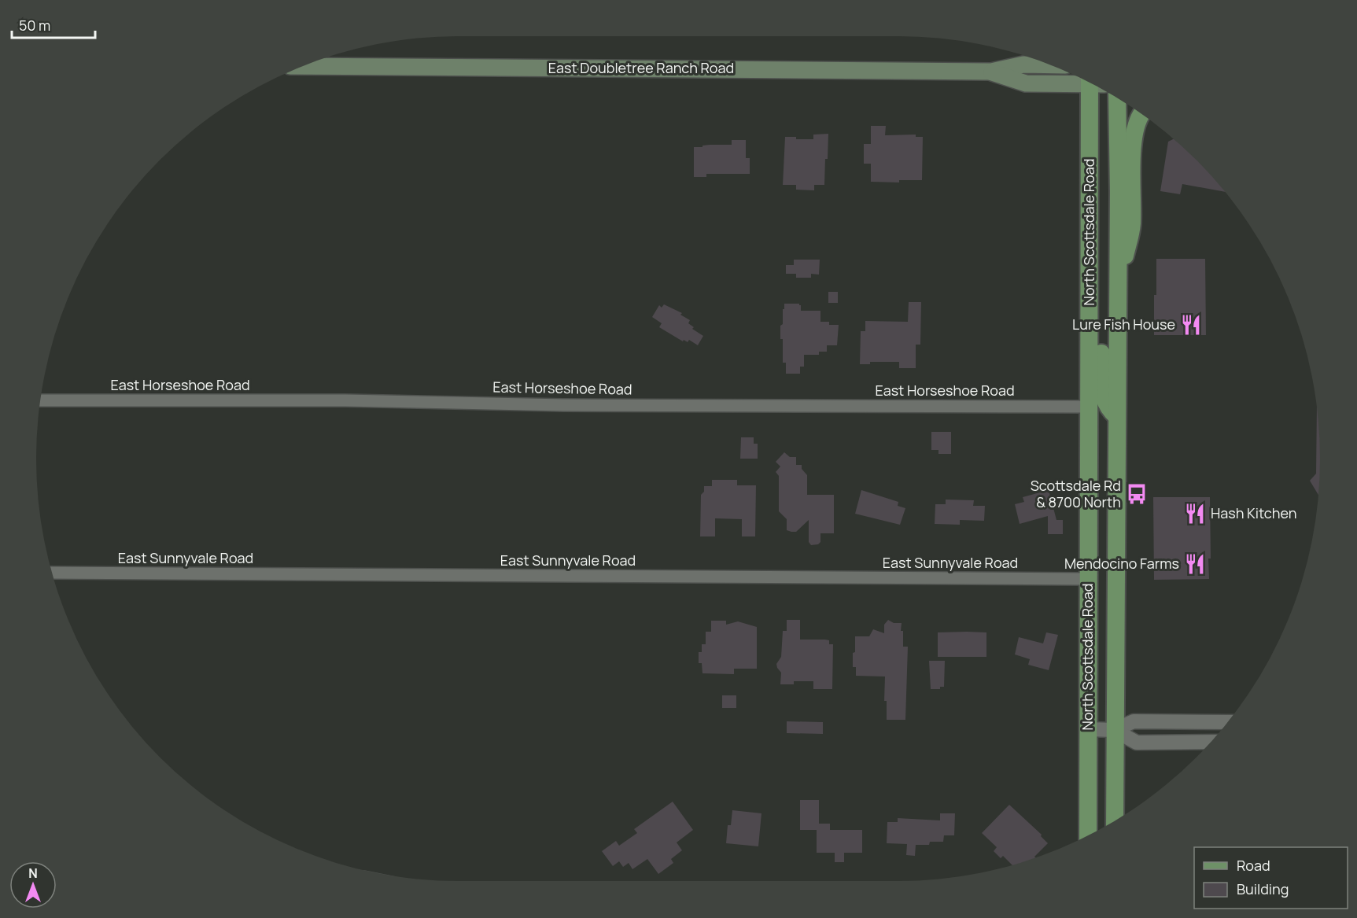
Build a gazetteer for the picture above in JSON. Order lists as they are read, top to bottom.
{
  "streets": {
    "main road": ["East Doubletree Ranch Road", "North Scottsdale Road"],
    "street": ["East Horseshoe Road", "East Sunnyvale Road"]
  },
  "crossings": [
    ["North Scottsdale Road", "East Horseshoe Road"],
    ["North Scottsdale Road", "East Sunnyvale Road"]
  ],
  "places": {
    "restaurant": ["Lure Fish House", "Hash Kitchen", "Mendocino Farms"],
    "bus stop": ["Scottsdale Rd & 8700 North"]
  },
  "legend": ["Road", "Building"],
  "scale_bar": "50 m",
  "north": "top"
}
